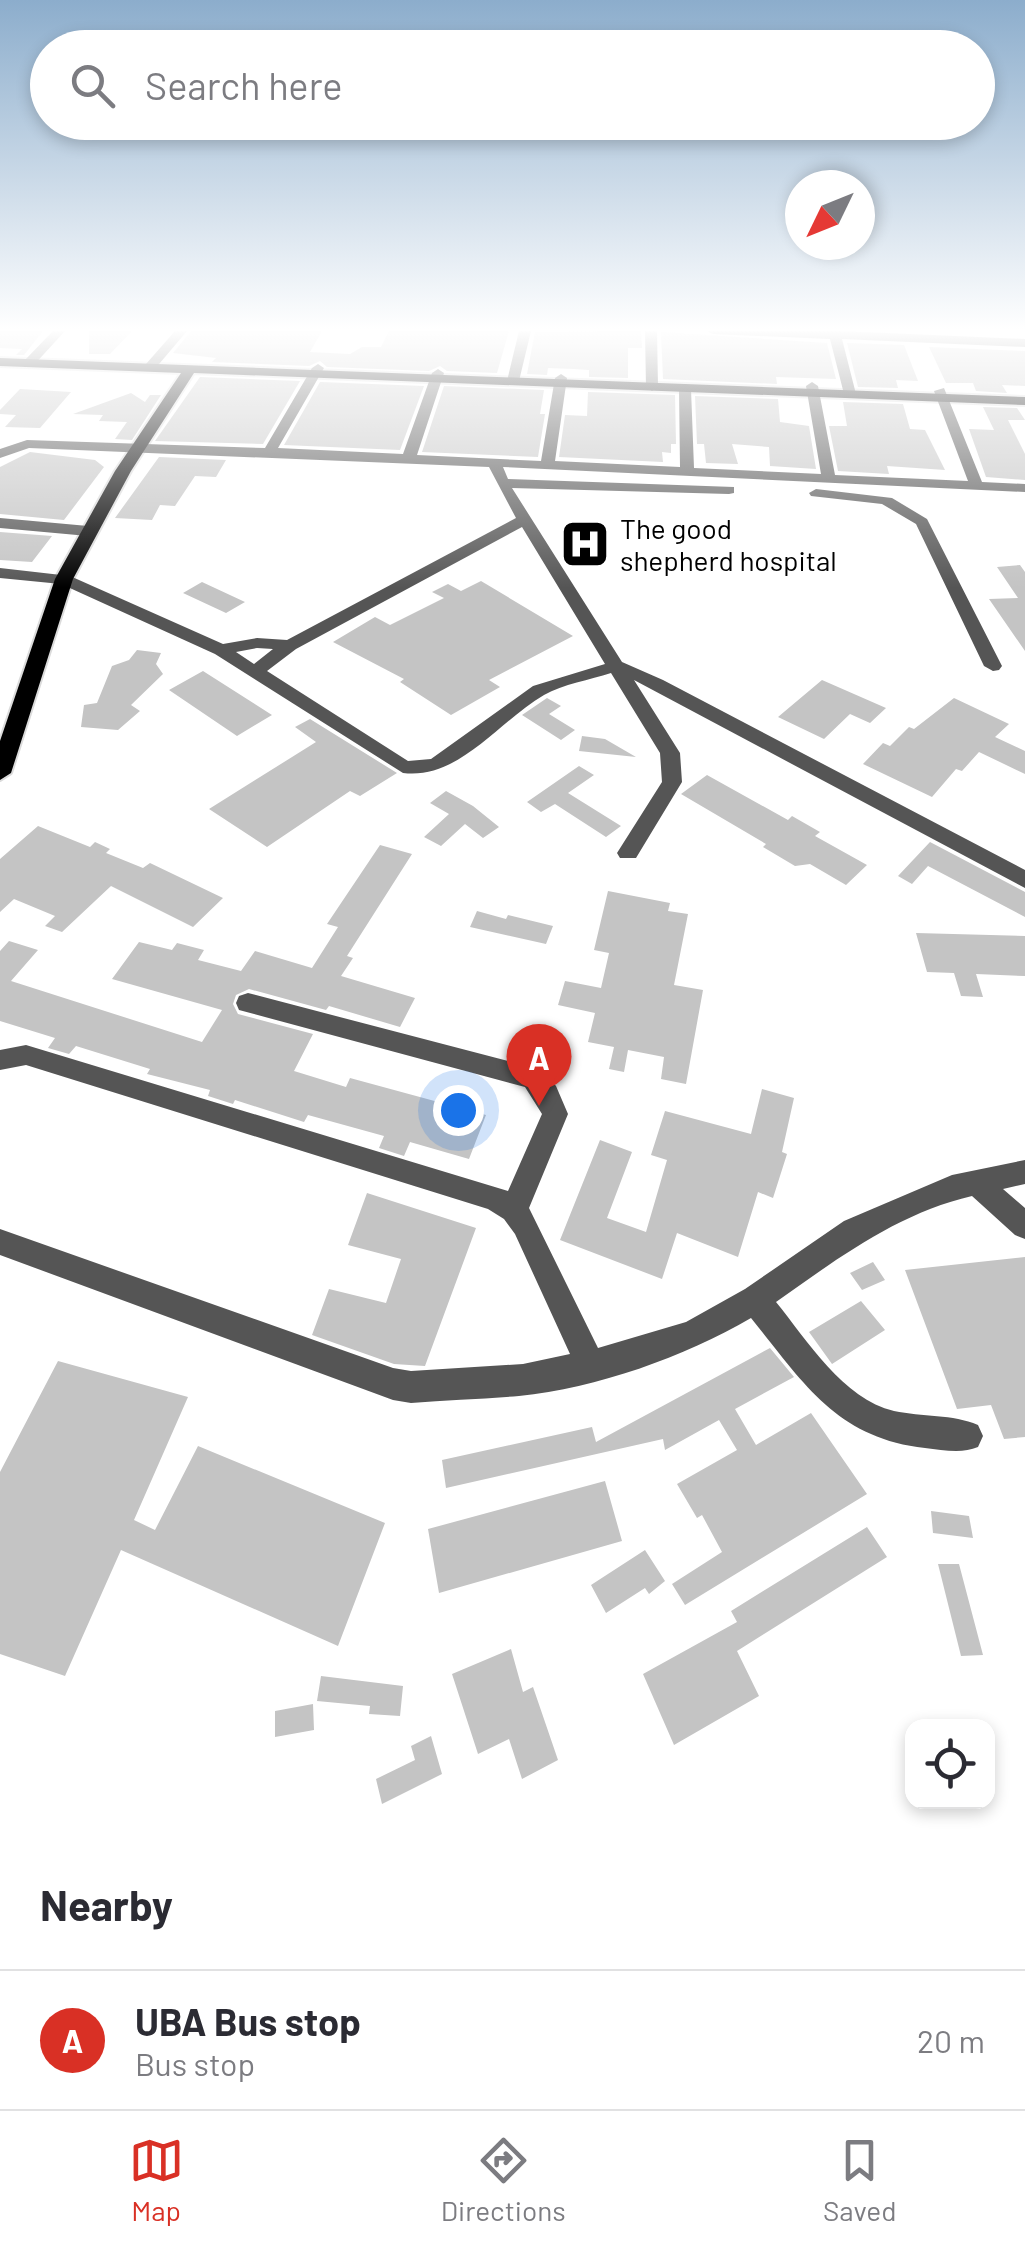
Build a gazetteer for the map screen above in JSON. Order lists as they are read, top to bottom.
{
  "places": {
    "hospital": ["The good shepherd hospital"]
  },
  "north": "bottom left",
  "page": {
    "search": "Search here",
    "pins": "A",
    "heading": "Nearby",
    "list": [
      {
        "mark": "A",
        "name": "UBA Bus stop",
        "note": "Bus stop",
        "value": "20 m"
      }
    ],
    "nav": ["Map", "Directions", "Saved"]
  }
}
